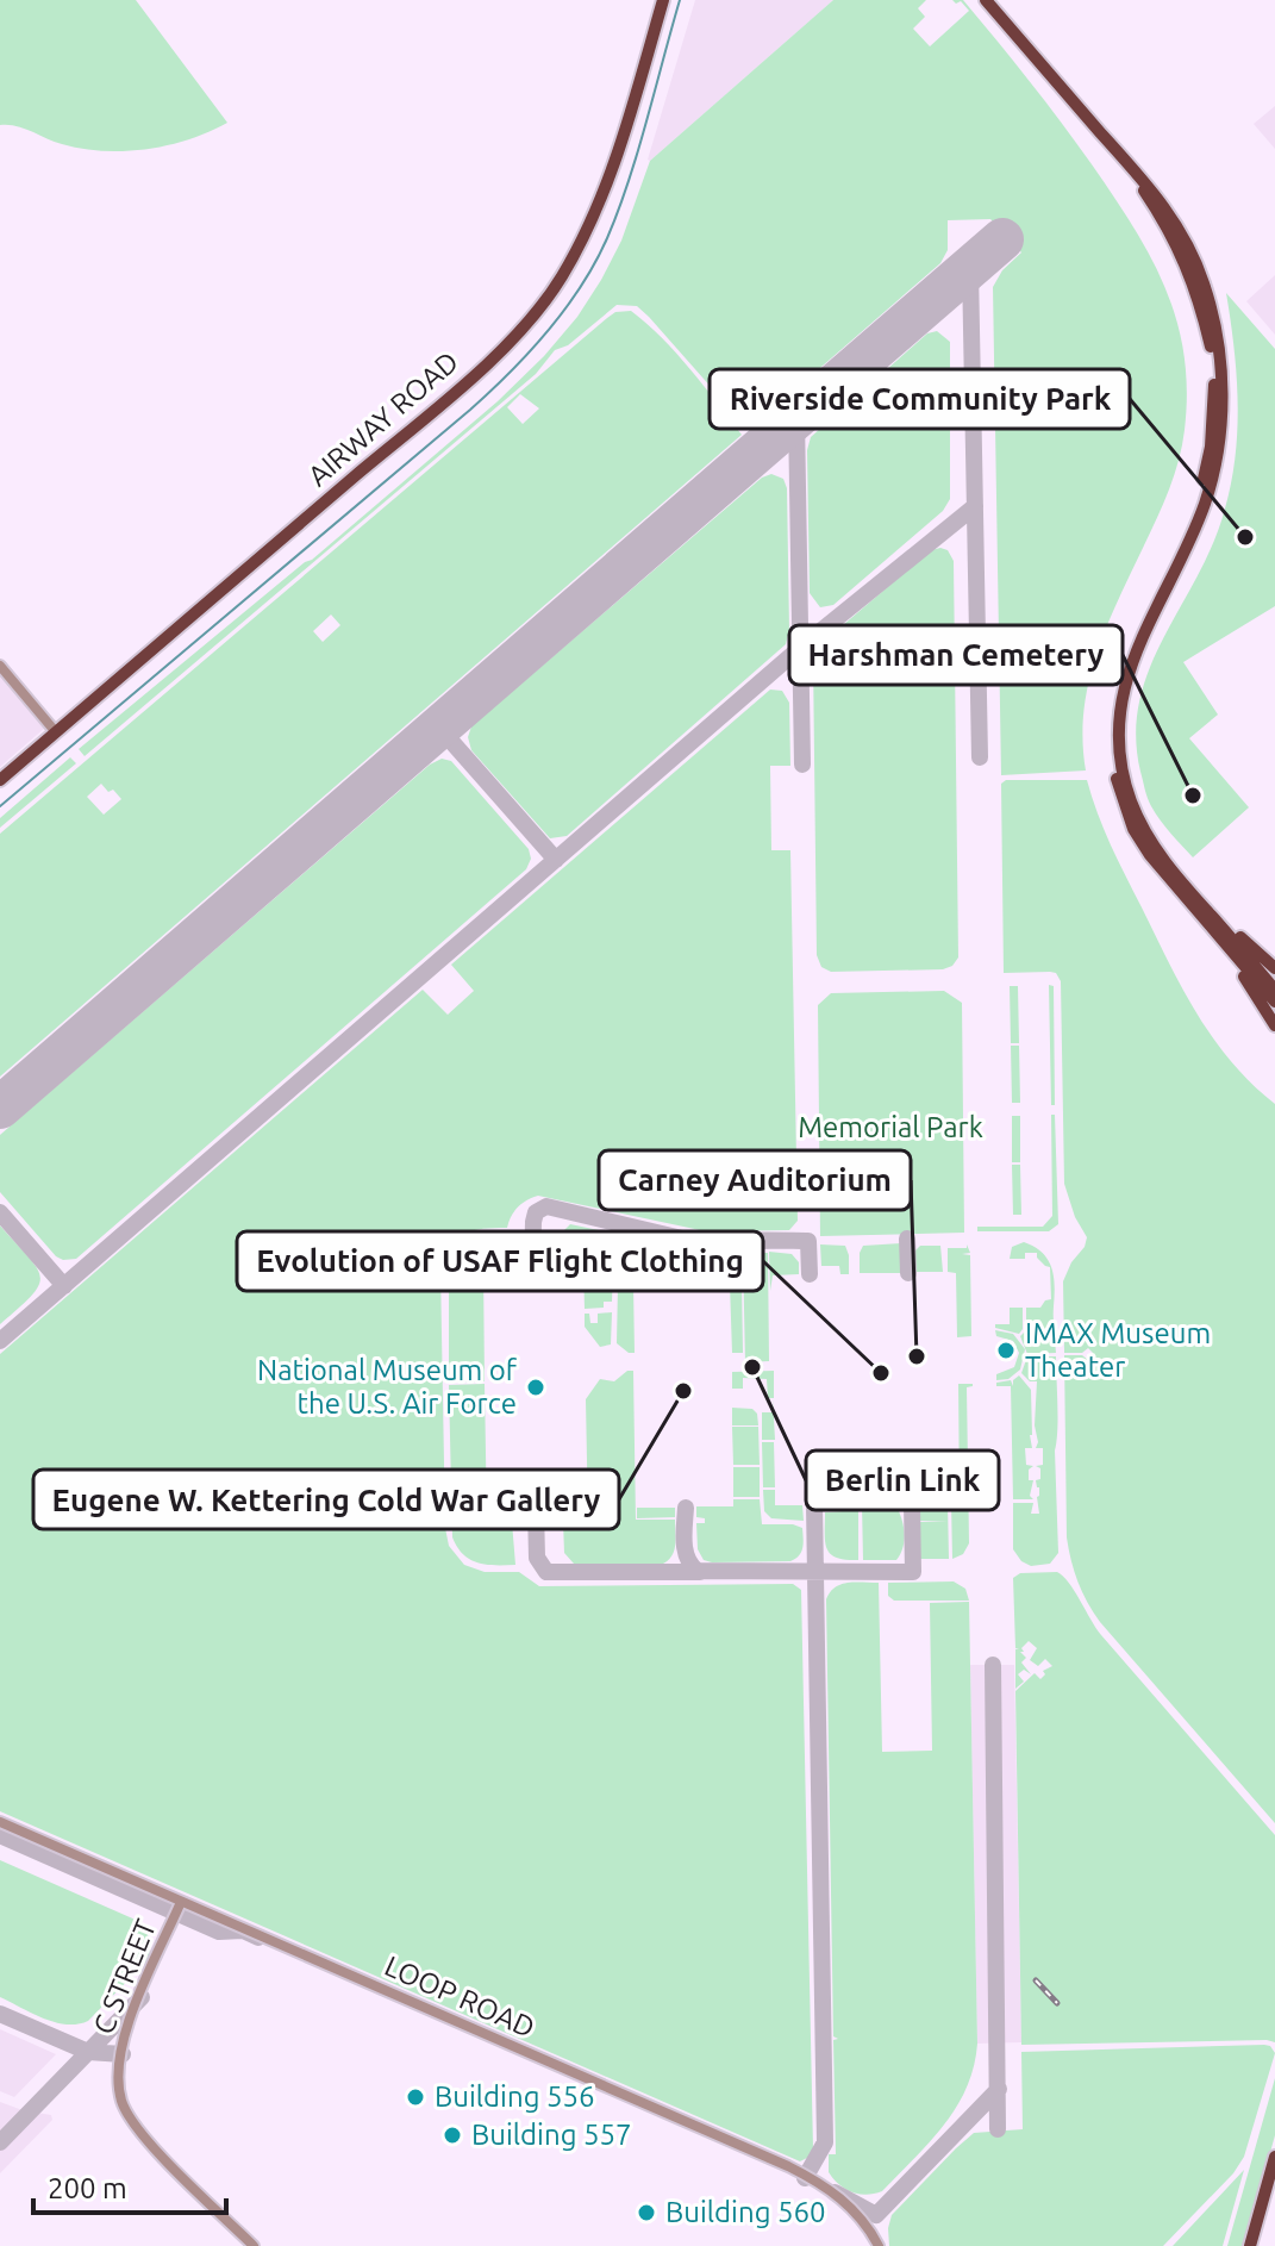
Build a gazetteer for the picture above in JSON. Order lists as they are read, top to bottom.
{
  "streets": {
    "main road": ["AIRWAY ROAD"],
    "street": ["C STREET", "LOOP ROAD"]
  },
  "crossings": [
    ["C STREET", "LOOP ROAD"]
  ],
  "parks": ["Memorial Park"],
  "places": [
    "Riverside Community Park",
    "Harshman Cemetery",
    "IMAX Museum Theater",
    "Carney Auditorium",
    "Berlin Link",
    "Evolution of USAF Flight Clothing",
    "National Museum of the U.S. Air Force",
    "Eugene W. Kettering Cold War Gallery",
    "Building 556",
    "Building 557",
    "Building 560"
  ],
  "scale_bar": "200 m"
}
